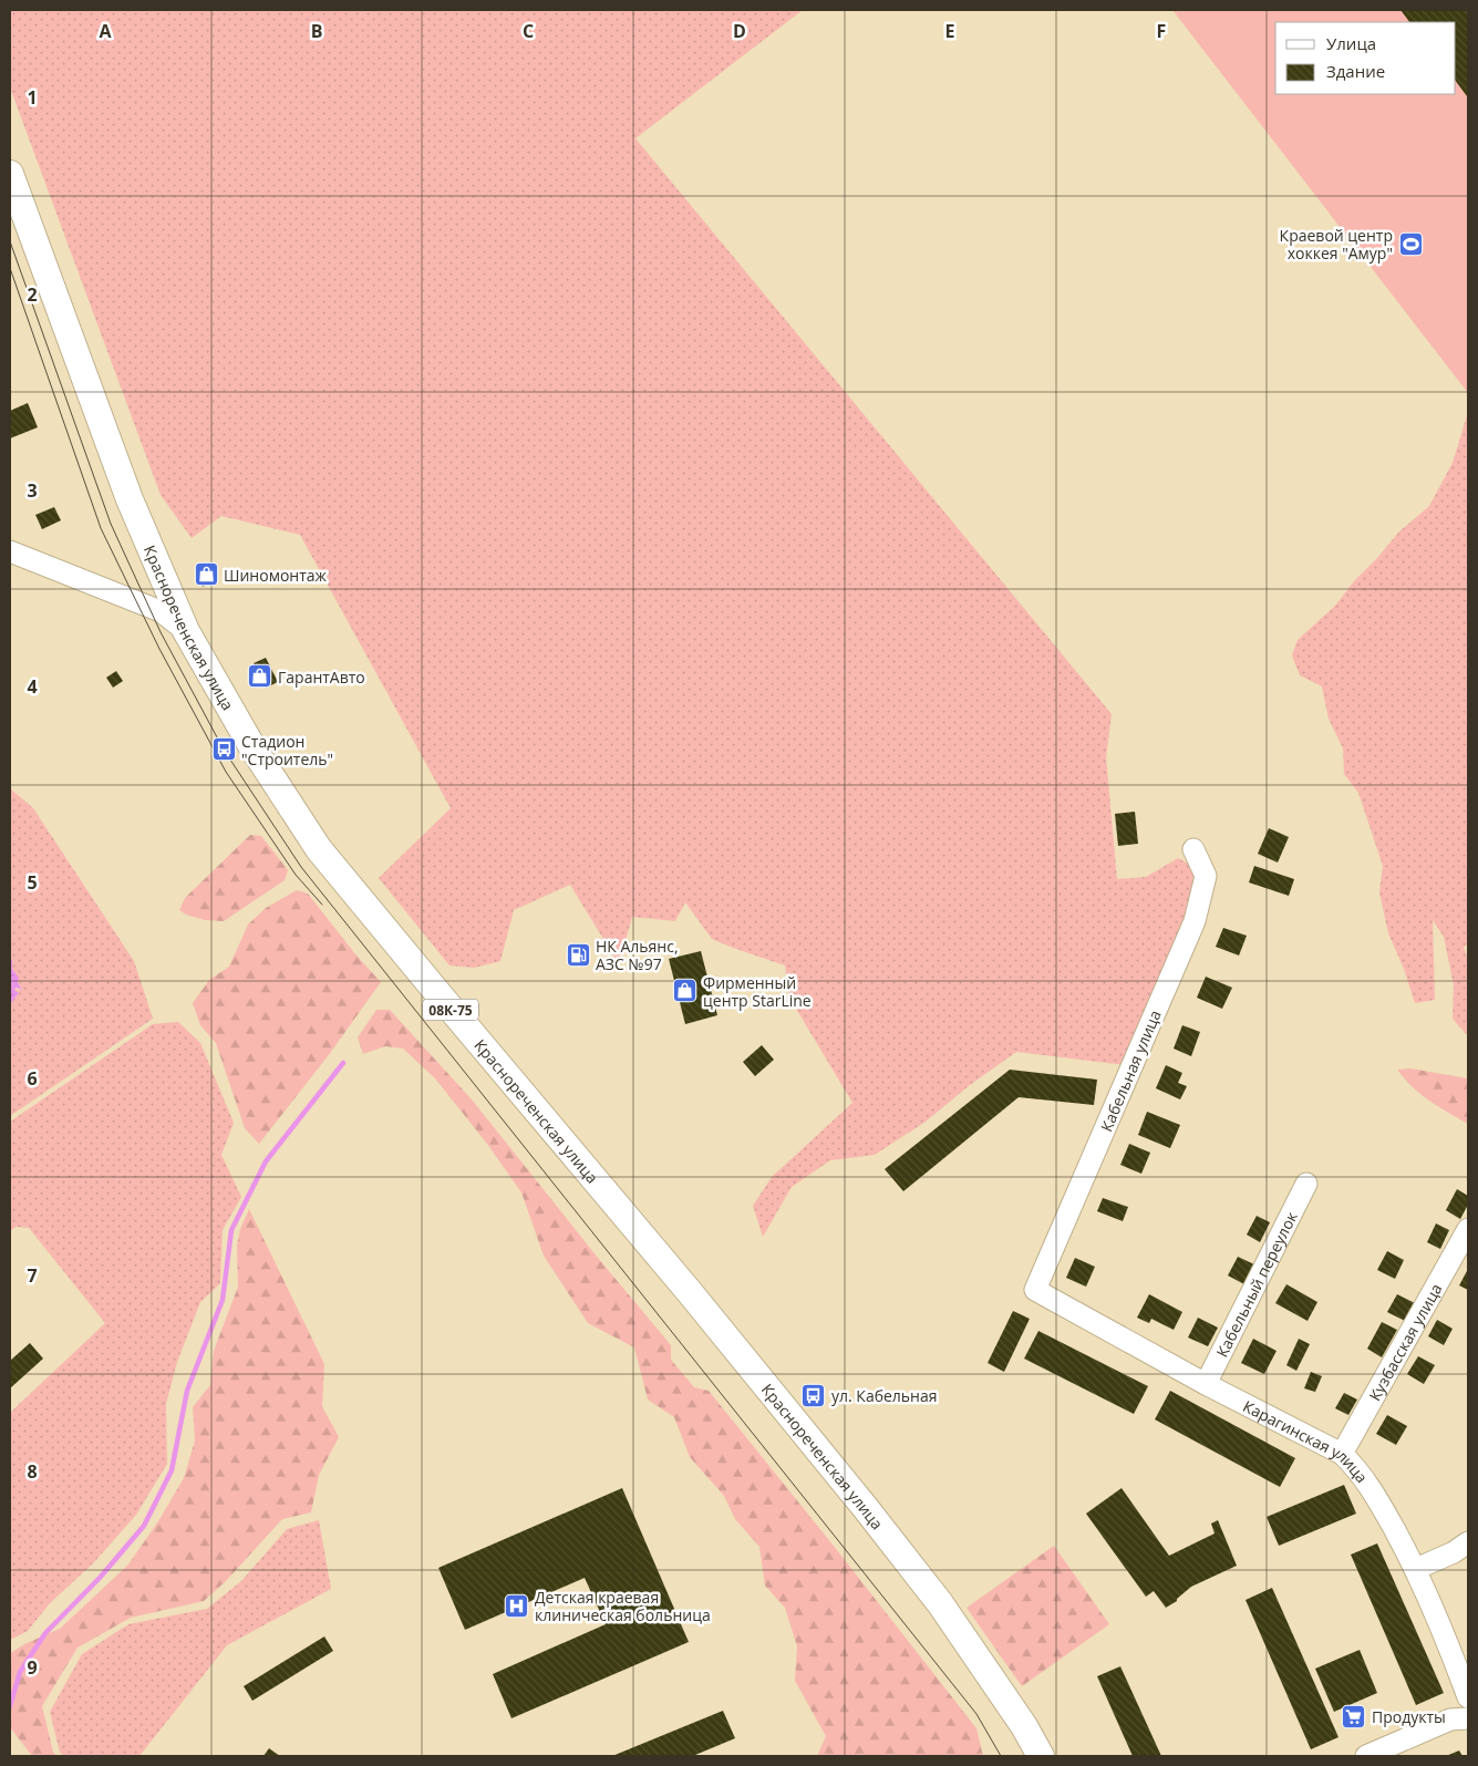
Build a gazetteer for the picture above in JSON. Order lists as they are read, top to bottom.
{
  "streets": {
    "main road": ["Краснореченская улица", "08К-75"],
    "street": [
      "Кабельная улица",
      "Кабельный переулок",
      "Кузбасская улица",
      "Карагинская улица"
    ]
  },
  "crossings": [
    ["Кабельная улица", "Карагинская улица"],
    ["Кабельный переулок", "Карагинская улица"],
    ["Кузбасская улица", "Карагинская улица"]
  ],
  "places": {
    "sports": ["Краевой центр хоккея \"Амур\""],
    "shop": ["Шиномонтаж", "ГарантАвто", "Фирменный центр StarLine"],
    "bus stop": ["Стадион \"Строитель\"", "ул. Кабельная"],
    "fuel station": ["НК Альянс, АЗС №97"],
    "hospital": ["Детская краевая клиническая больница"],
    "supermarket": ["Продукты"]
  },
  "legend": ["Улица", "Здание"],
  "grid": {
    "columns": [
      "A",
      "B",
      "C",
      "D",
      "E",
      "F"
    ],
    "rows": [
      "1",
      "2",
      "3",
      "4",
      "5",
      "6",
      "7",
      "8",
      "9"
    ]
  }
}
